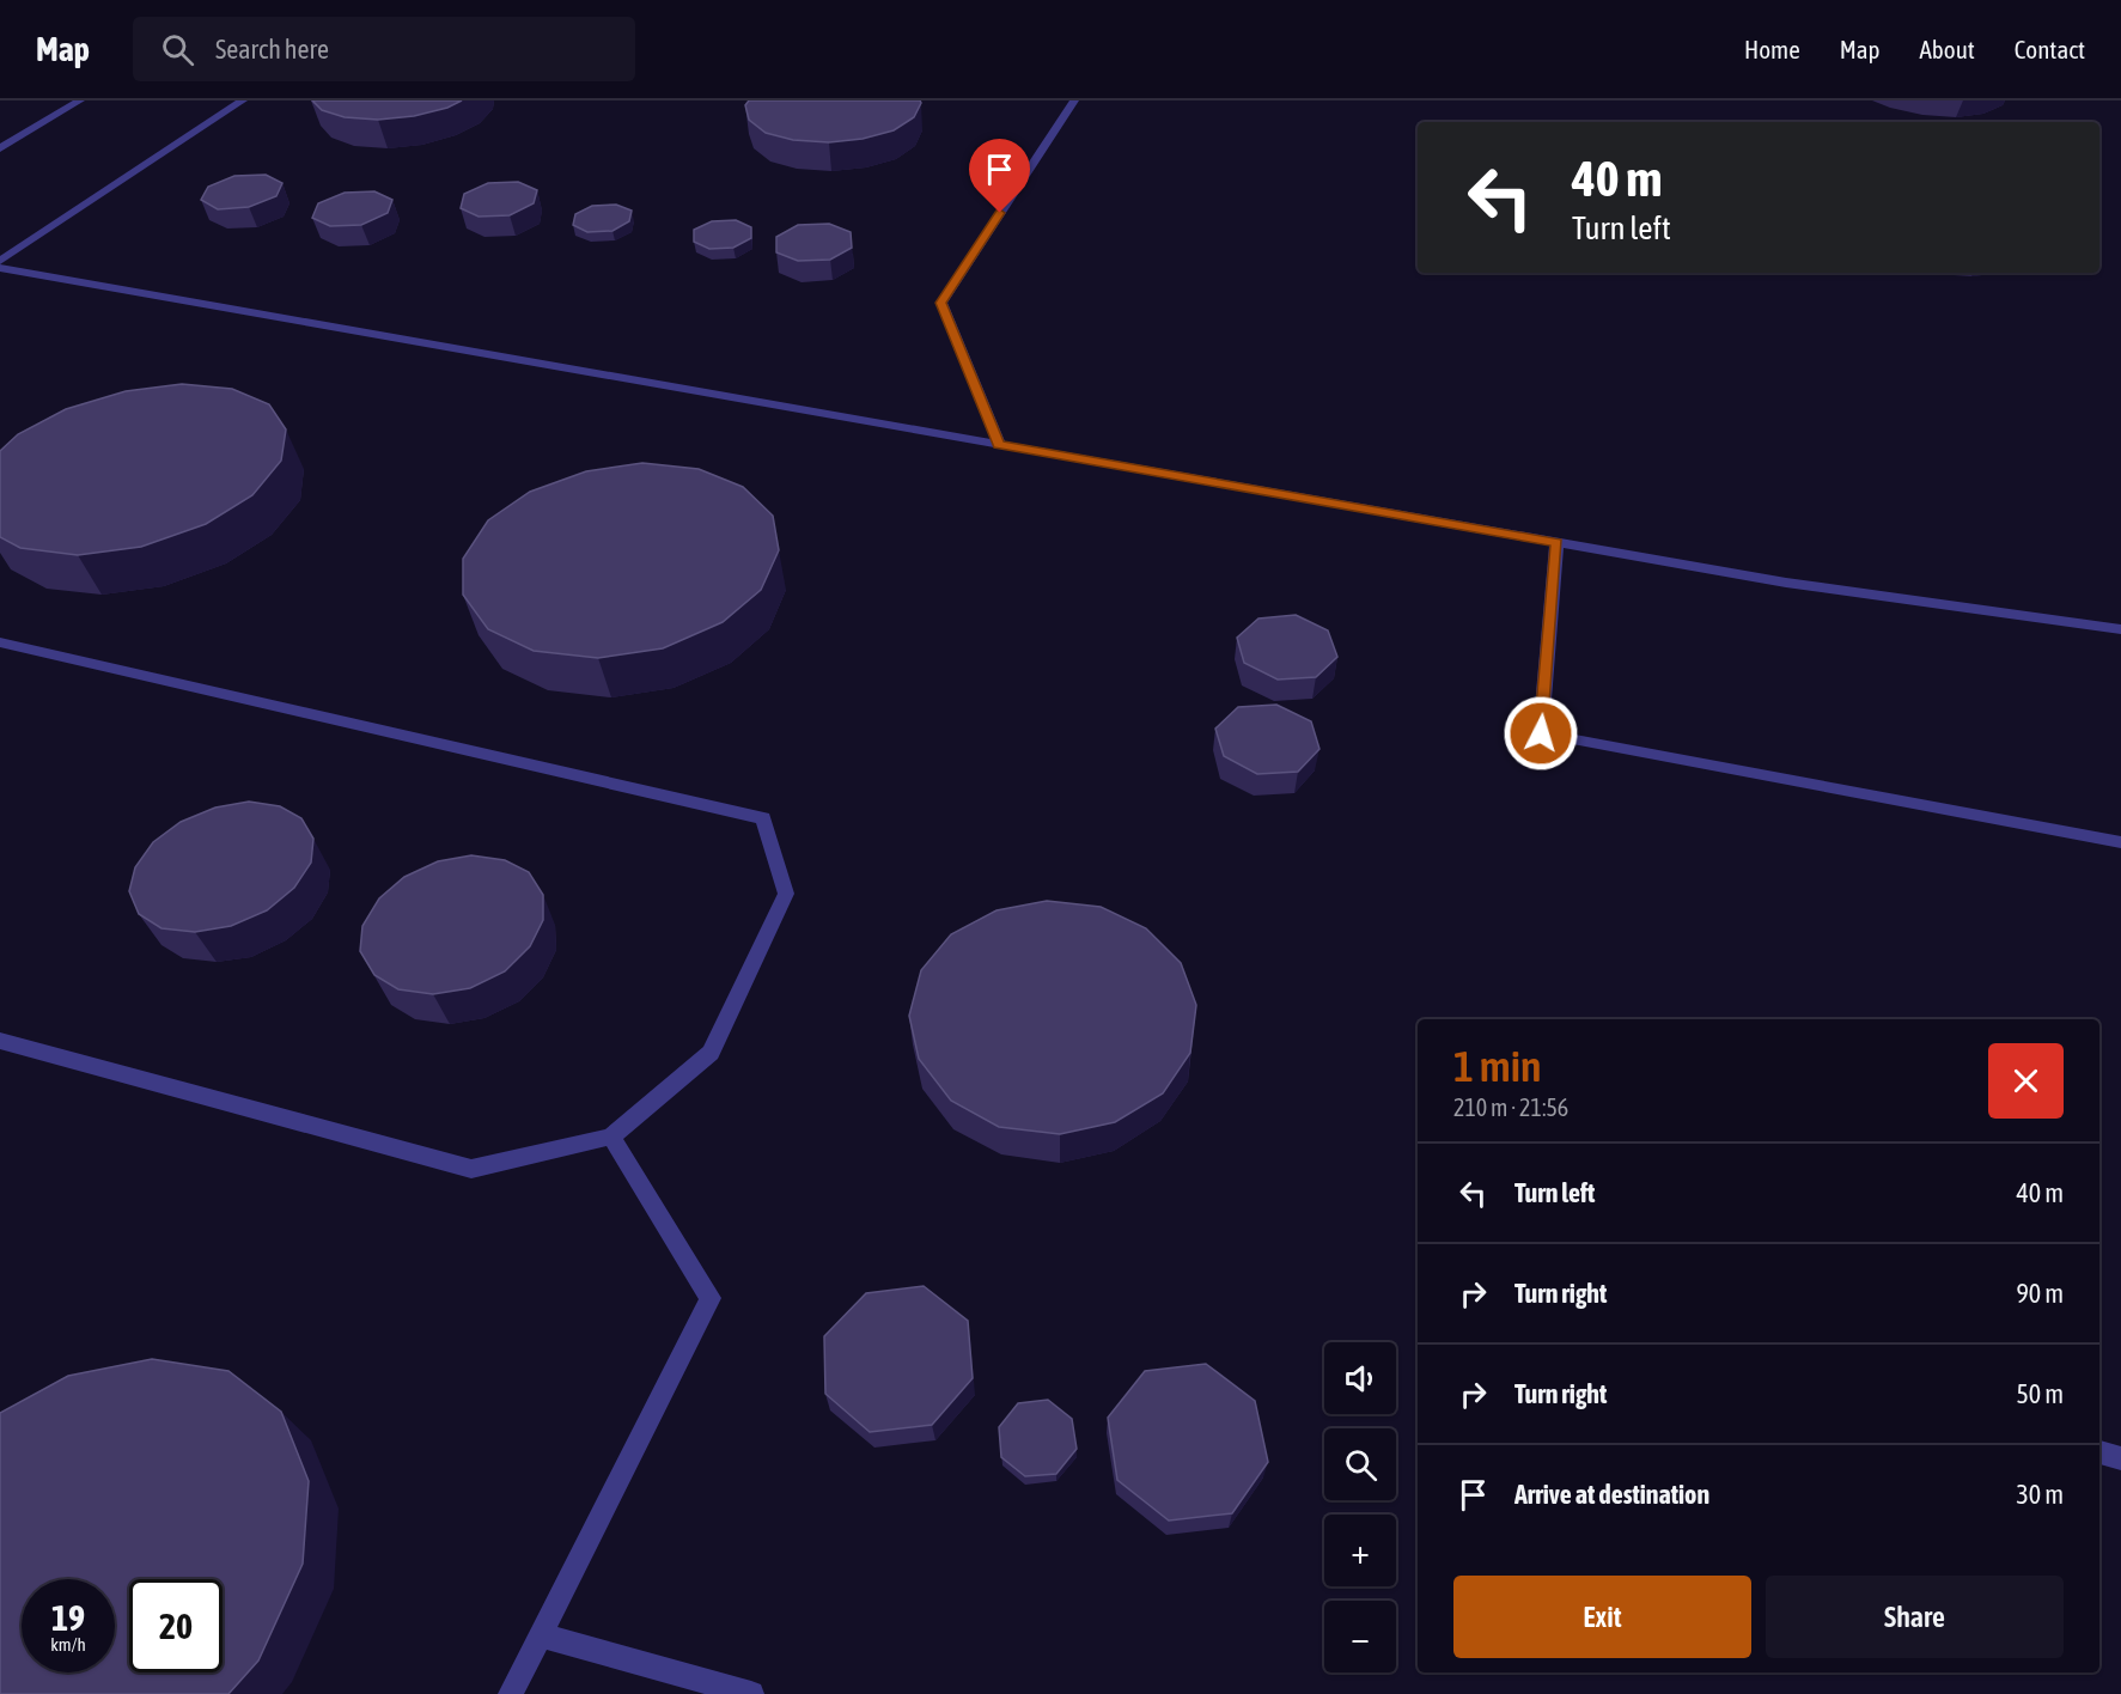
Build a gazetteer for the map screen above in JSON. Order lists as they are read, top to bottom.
{
  "page": {
    "header": "Map",
    "search": "Search here",
    "nav": [
      "Home",
      "Map",
      "About",
      "Contact"
    ],
    "turn": ["40 m", "Turn left"],
    "heading": ["1 min", "210 m · 21:56"],
    "list": [
      {
        "name": "Turn left",
        "value": "40 m"
      },
      {
        "name": "Turn right",
        "value": "90 m"
      },
      {
        "name": "Turn right",
        "value": "50 m"
      },
      {
        "name": "Arrive at destination",
        "value": "30 m"
      }
    ],
    "map_buttons": ["+", "−"],
    "buttons": ["Exit", "Share"],
    "speed": "19 km/h",
    "limit": "20"
  }
}
